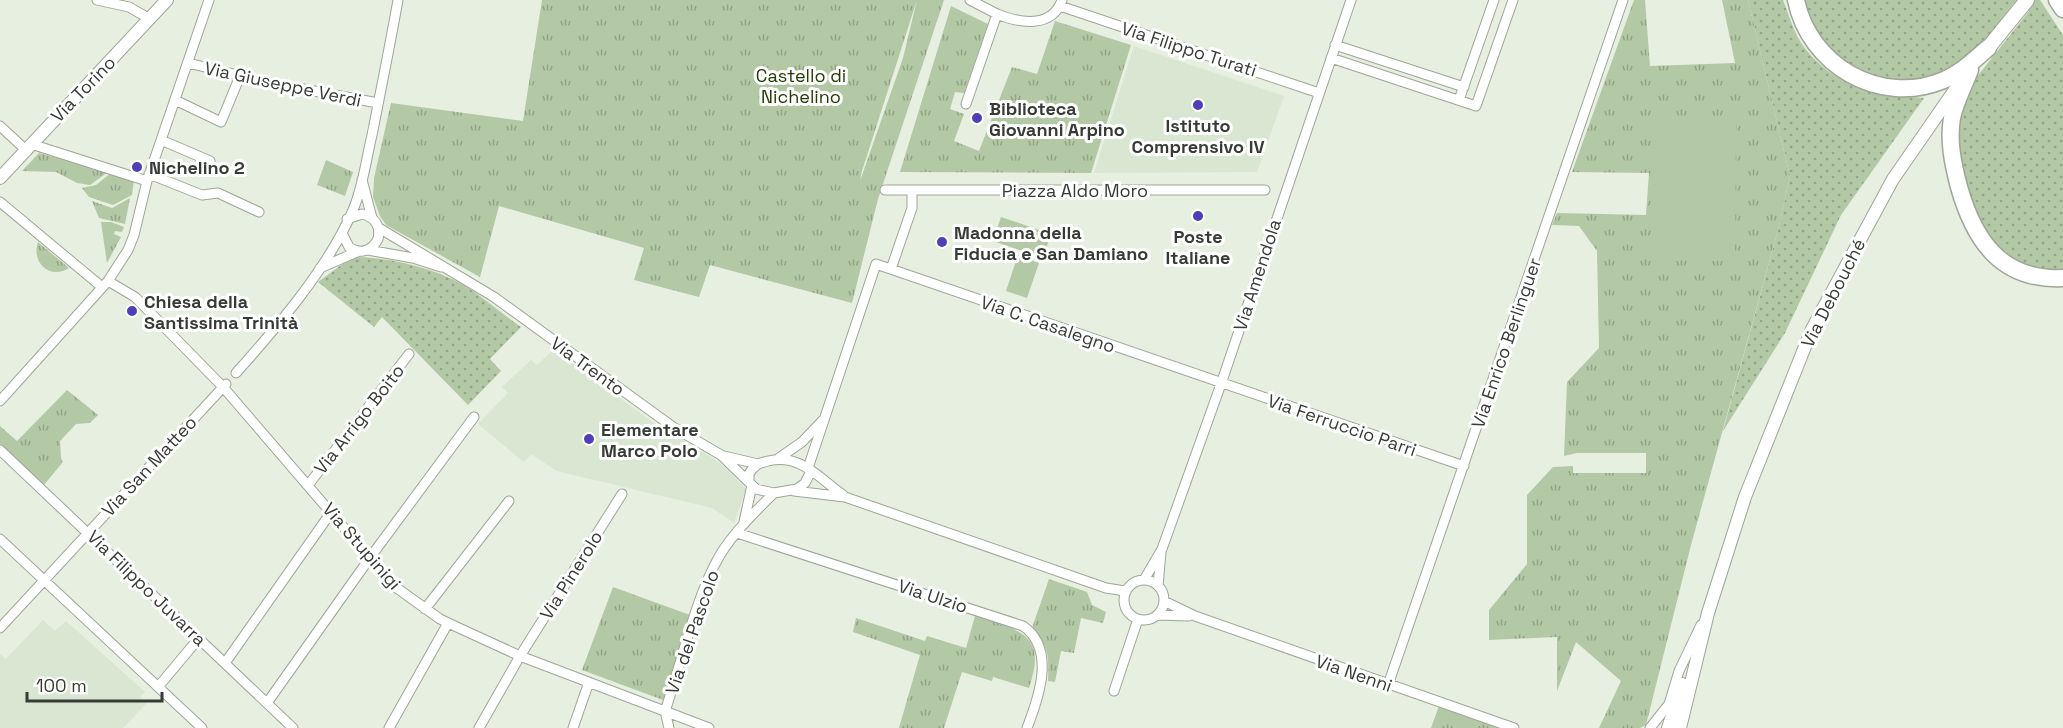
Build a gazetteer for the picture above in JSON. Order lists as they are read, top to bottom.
{
  "streets": {
    "main road": ["Via Torino", "Via Debouché"],
    "street": [
      "Via Filippo Turati",
      "Via Giuseppe Verdi",
      "Piazza Aldo Moro",
      "Via Amendola",
      "Via C. Casalegno",
      "Via Enrico Berlinguer",
      "Via Trento",
      "Via Arrigo Boito",
      "Via Ferruccio Parri",
      "Via San Matteo",
      "Via Stupinigi",
      "Via Pinerolo",
      "Via Filippo Juvarra",
      "Via Ulzio",
      "Via del Pascolo",
      "Via Nenni"
    ]
  },
  "crossings": [
    ["Via Filippo Turati", "Via Amendola"],
    ["Via Amendola", "Via C. Casalegno"],
    ["Via Amendola", "Via Ferruccio Parri"],
    ["Via Amendola", "Via Nenni"],
    ["Via C. Casalegno", "Via Ferruccio Parri"],
    ["Via Enrico Berlinguer", "Via Ferruccio Parri"],
    ["Via Enrico Berlinguer", "Via Nenni"],
    ["Via Trento", "Via del Pascolo"],
    ["Via Arrigo Boito", "Via Stupinigi"],
    ["Via San Matteo", "Via Stupinigi"],
    ["Via San Matteo", "Via Filippo Juvarra"],
    ["Via Stupinigi", "Via Pinerolo"],
    ["Via Stupinigi", "Via del Pascolo"],
    ["Via Ulzio", "Via del Pascolo"]
  ],
  "parks": ["Castello di Nichelino"],
  "places": [
    "Istituto Comprensivo IV",
    "Biblioteca Giovanni Arpino",
    "Nichelino 2",
    "Poste Italiane",
    "Madonna della Fiducia e San Damiano",
    "Chiesa della Santissima Trinità",
    "Elementare Marco Polo"
  ],
  "scale_bar": "100 m"
}
